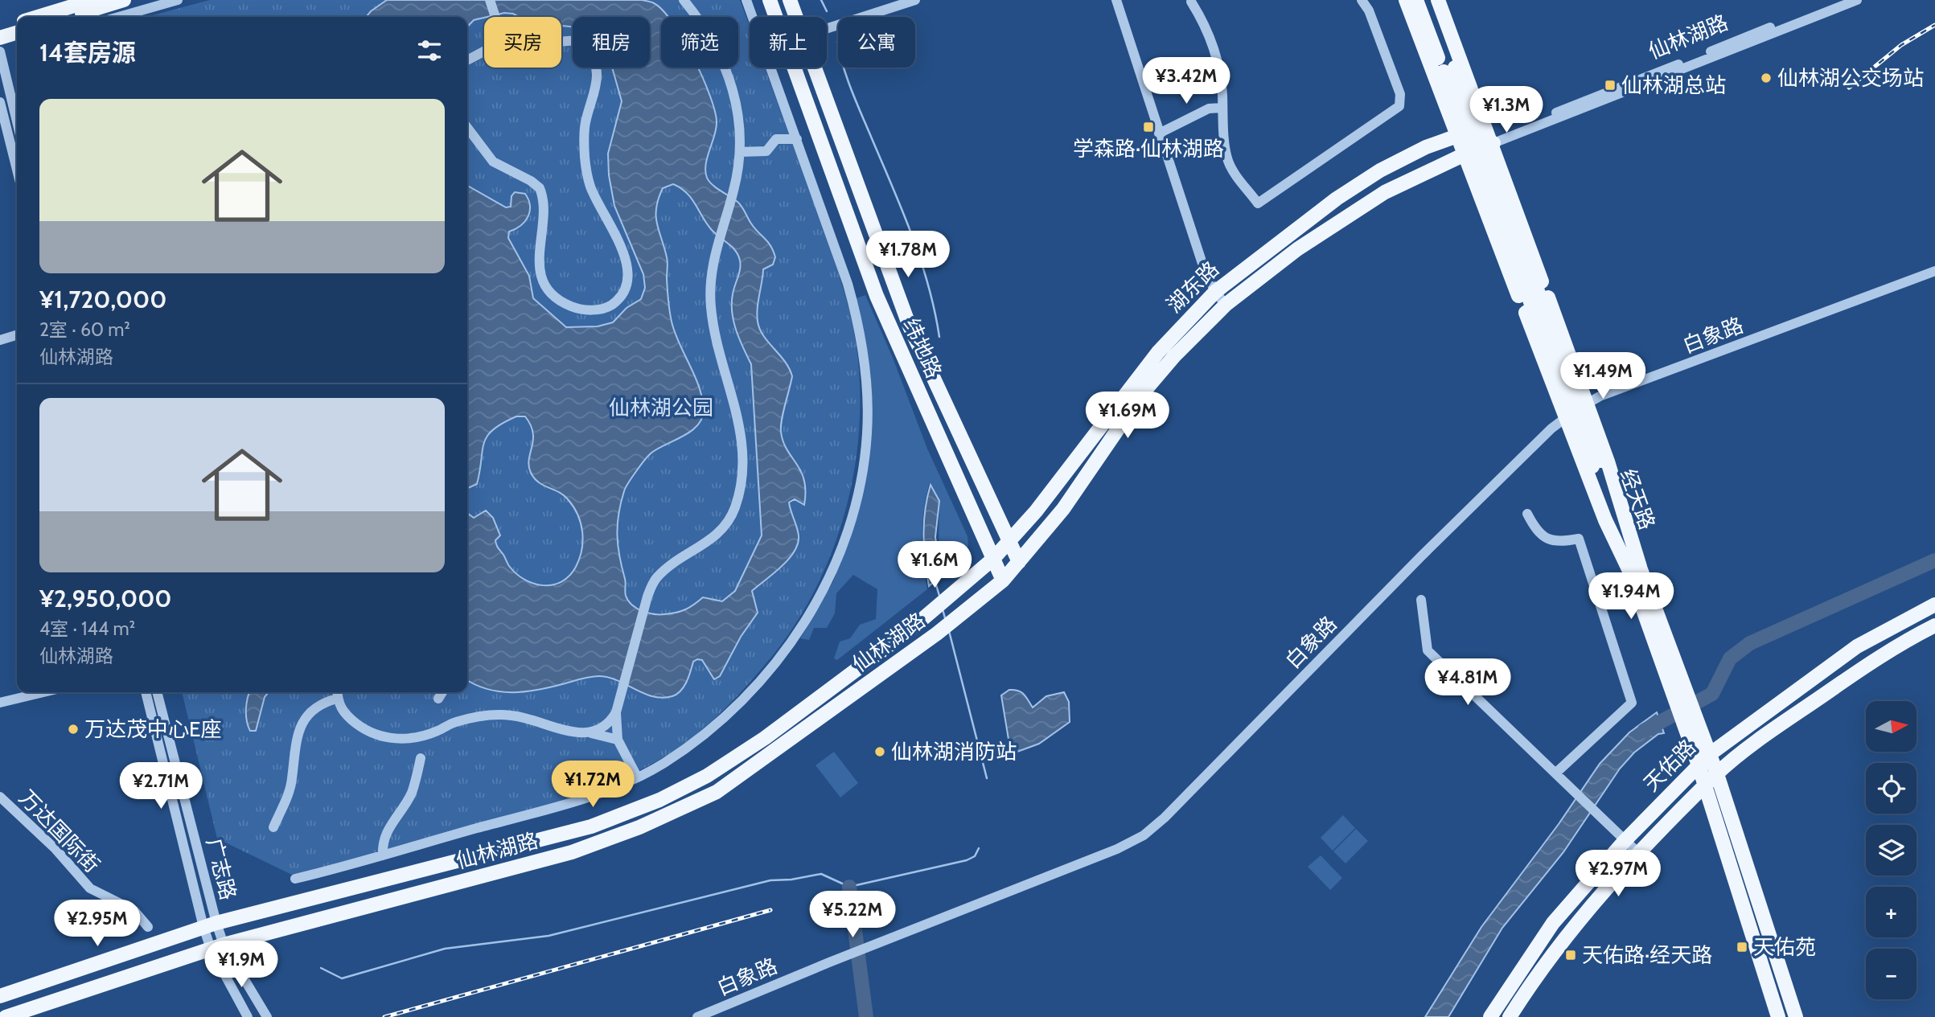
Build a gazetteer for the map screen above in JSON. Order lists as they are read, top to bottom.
{
  "streets": {
    "main road": [
      "仙林湖路",
      "湖东路",
      "纬地路",
      "经天路",
      "天佑路"
    ],
    "street": ["白象路", "万达国际街", "广志路"]
  },
  "crossings": [
    ["仙林湖路", "湖东路"],
    ["仙林湖路", "纬地路"],
    ["仙林湖路", "广志路"],
    ["湖东路", "纬地路"],
    ["经天路", "天佑路"]
  ],
  "parks": ["仙林湖公园"],
  "places": {
    "other": ["仙林湖公交场站", "万达茂中心E座", "仙林湖消防站"],
    "transit": [
      "仙林湖总站",
      "学森路·仙林湖路",
      "天佑苑",
      "天佑路·经天路"
    ]
  },
  "north": "right",
  "page": {
    "chip": [
      "买房",
      "租房",
      "筛选",
      "新上",
      "公寓"
    ],
    "heading": "14套房源",
    "price": [
      "¥3.42M",
      "¥1.3M",
      "¥1.78M",
      "¥1.49M",
      "¥1.69M",
      "¥1.6M",
      "¥1.94M",
      "¥4.81M",
      "¥1.72M",
      "¥2.71M",
      "¥2.97M",
      "¥5.22M",
      "¥2.95M",
      "¥1.9M"
    ],
    "list": [
      {
        "name": "¥1,720,000",
        "note": "2室 · 60 m² · 仙林湖路"
      },
      {
        "name": "¥2,950,000",
        "note": "4室 · 144 m² · 仙林湖路"
      }
    ],
    "map_buttons": ["+", "−"]
  }
}
